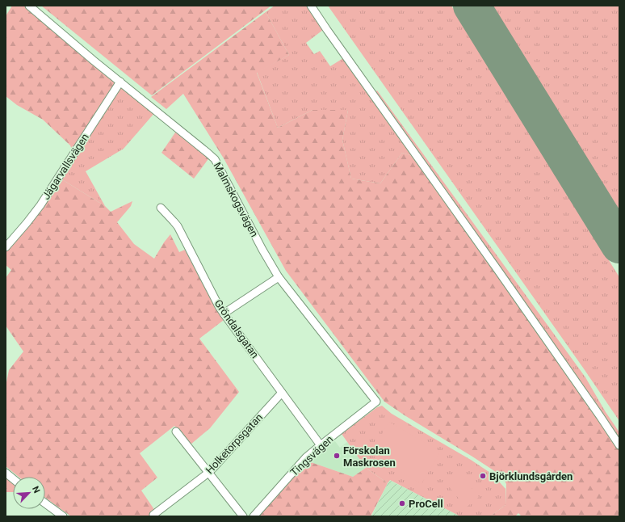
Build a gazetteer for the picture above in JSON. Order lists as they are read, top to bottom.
{
  "streets": {
    "street": [
      "Jägarvallsvägen",
      "Malmskogsvägen",
      "Gröndalsgatan",
      "Holketorpsgatan",
      "Tingsvägen"
    ]
  },
  "crossings": [
    ["Jägarvallsvägen", "Malmskogsvägen"],
    ["Malmskogsvägen", "Tingsvägen"],
    ["Gröndalsgatan", "Holketorpsgatan"],
    ["Gröndalsgatan", "Tingsvägen"]
  ],
  "places": ["Förskolan Maskrosen", "Björklundsgården", "ProCell"],
  "north": "top right"
}
